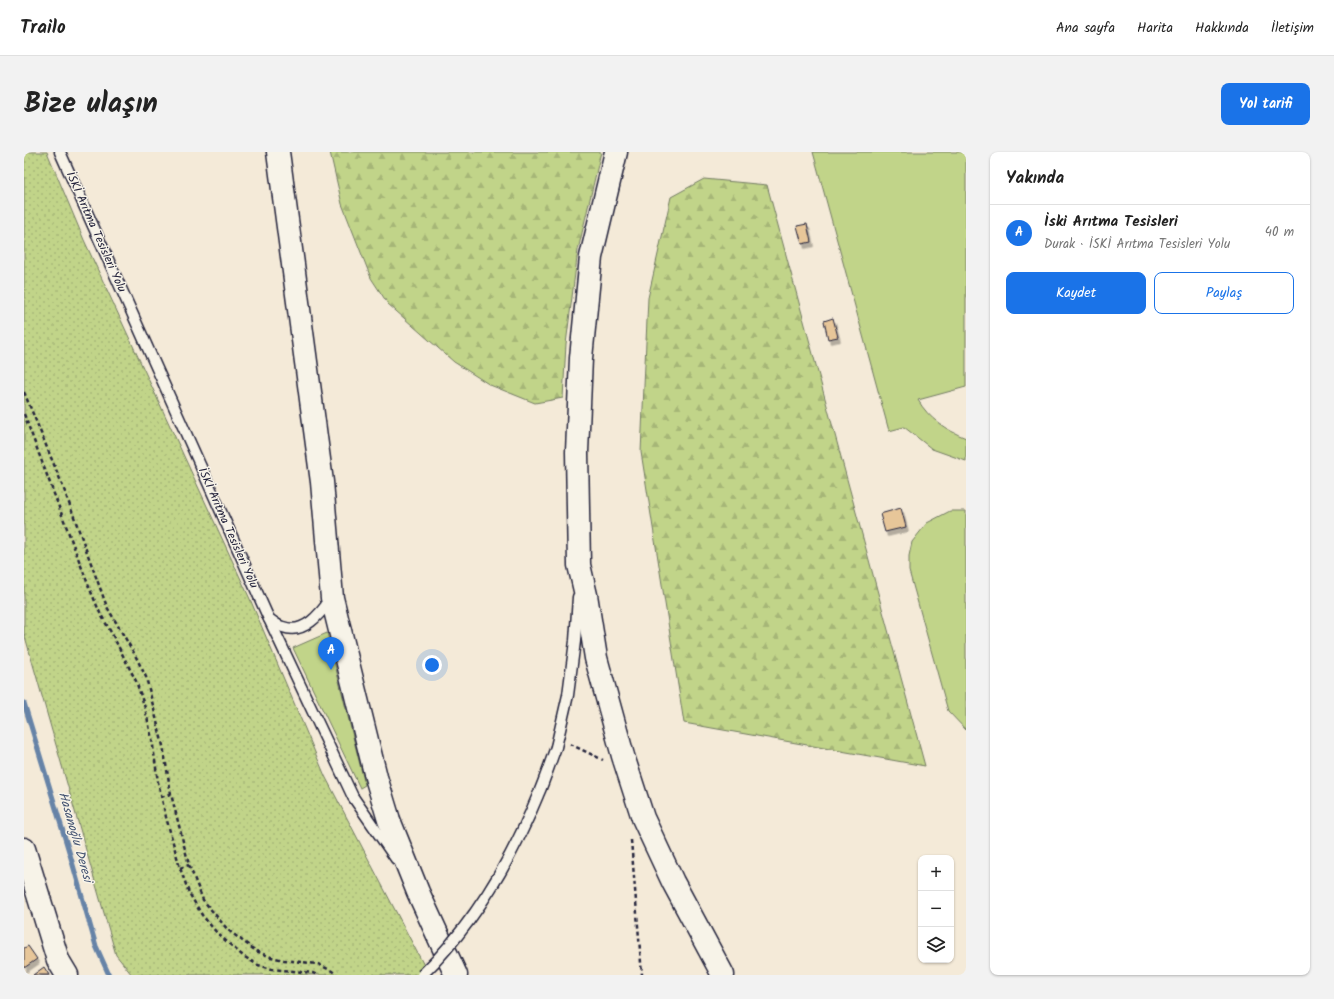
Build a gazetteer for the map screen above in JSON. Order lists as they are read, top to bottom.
{
  "streets": {
    "street": ["İSKİ Arıtma Tesisleri Yolu"]
  },
  "water": ["Hasanoğlu Deresi"],
  "page": {
    "header": "Trailo",
    "nav": [
      "Ana sayfa",
      "Harita",
      "Hakkında",
      "İletişim"
    ],
    "title": "Bize ulaşın",
    "buttons": [
      "Yol tarifi",
      ["Kaydet", "Paylaş"]
    ],
    "heading": "Yakında",
    "list": [
      {
        "mark": "A",
        "name": "İski Arıtma Tesisleri",
        "note": "Durak · İSKİ Arıtma Tesisleri Yolu",
        "value": "40 m"
      }
    ],
    "pins": "A",
    "map_buttons": ["+", "−"]
  }
}
